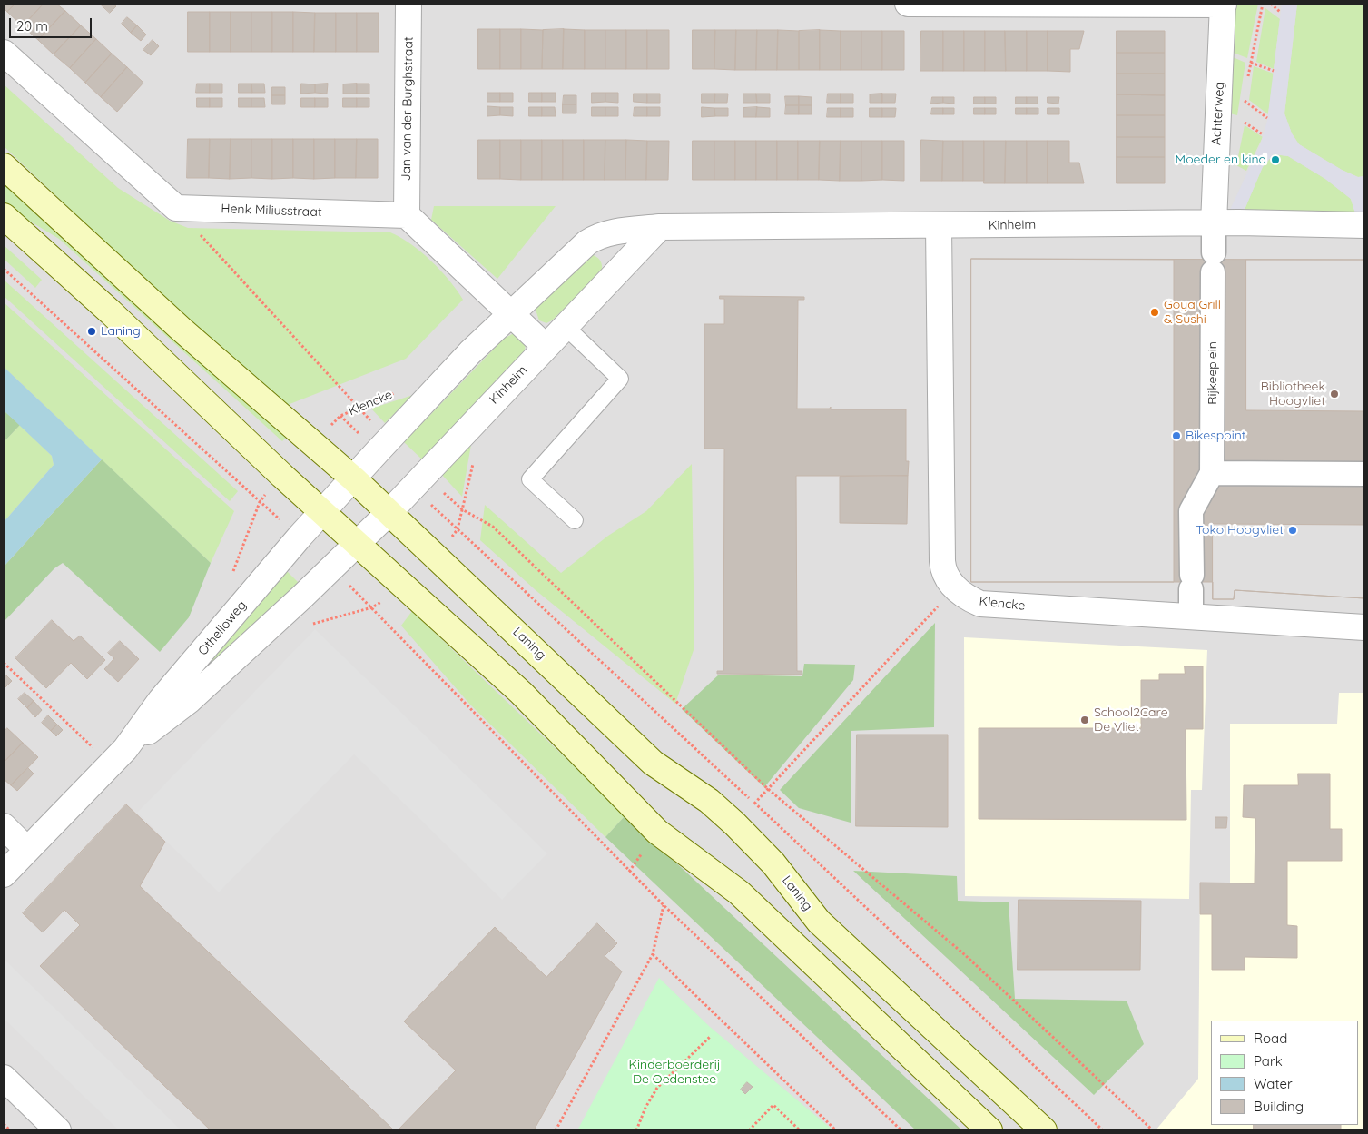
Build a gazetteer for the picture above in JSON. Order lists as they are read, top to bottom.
{
  "streets": {
    "main road": ["Laning"],
    "street": [
      "Jan van der Burghstraat",
      "Achterweg",
      "Henk Miliusstraat",
      "Kinheim",
      "Rijkeeplein",
      "Klencke",
      "Othelloweg"
    ]
  },
  "crossings": [
    ["Jan van der Burghstraat", "Henk Miliusstraat"],
    ["Achterweg", "Kinheim"],
    ["Achterweg", "Rijkeeplein"],
    ["Kinheim", "Rijkeeplein"],
    ["Kinheim", "Klencke"],
    ["Kinheim", "Othelloweg"],
    ["Kinheim", "Laning"],
    ["Rijkeeplein", "Klencke"],
    ["Klencke", "Laning"]
  ],
  "parks": ["Kinderboerderij De Oedenstee"],
  "places": [
    "Moeder en kind",
    "Goya Grill & Sushi",
    "Laning",
    "Bibliotheek Hoogvliet",
    "Bikespoint",
    "Toko Hoogvliet",
    "School2Care De Vliet"
  ],
  "legend": [
    "Road",
    "Park",
    "Water",
    "Building"
  ],
  "scale_bar": "20 m"
}
